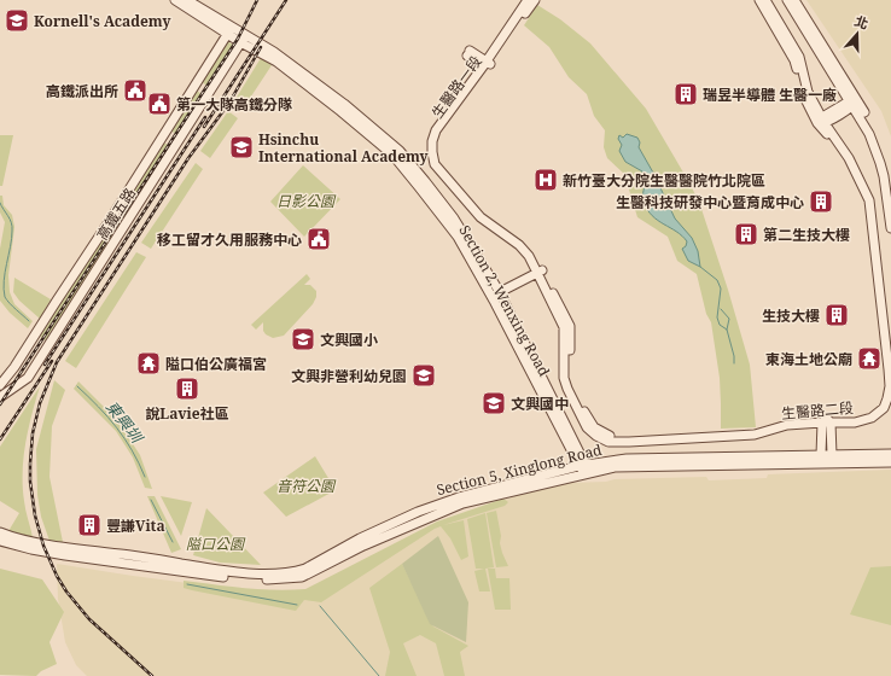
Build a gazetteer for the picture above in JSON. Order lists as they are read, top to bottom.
{
  "streets": {
    "street": [
      "生醫路一段",
      "高鐵五路",
      "Section 2, Wenxing Road",
      "生醫路二段",
      "Section 5, Xinglong Road"
    ]
  },
  "crossings": [
    ["生醫路一段", "生醫路二段"],
    ["高鐵五路", "Section 2, Wenxing Road"],
    ["Section 2, Wenxing Road", "Section 5, Xinglong Road"]
  ],
  "water": ["東興圳"],
  "parks": ["日影公園", "音符公園", "隘口公園"],
  "places": {
    "school or university": [
      "Kornell's Academy",
      "Hsinchu International Academy",
      "文興國小",
      "文興非營利幼兒園",
      "文興國中"
    ],
    "public building": ["高鐵派出所", "第一大隊高鐵分隊", "移工留才久用服務中心"],
    "building": [
      "瑞昱半導體 生醫一廠",
      "生醫科技研發中心暨育成中心",
      "第二生技大樓",
      "生技大樓",
      "說Lavie社區",
      "豐謙Vita"
    ],
    "hospital": ["新竹臺大分院生醫醫院竹北院區"],
    "temple": ["東海土地公廟", "隘口伯公廣福宮"]
  },
  "north": "top"
}
